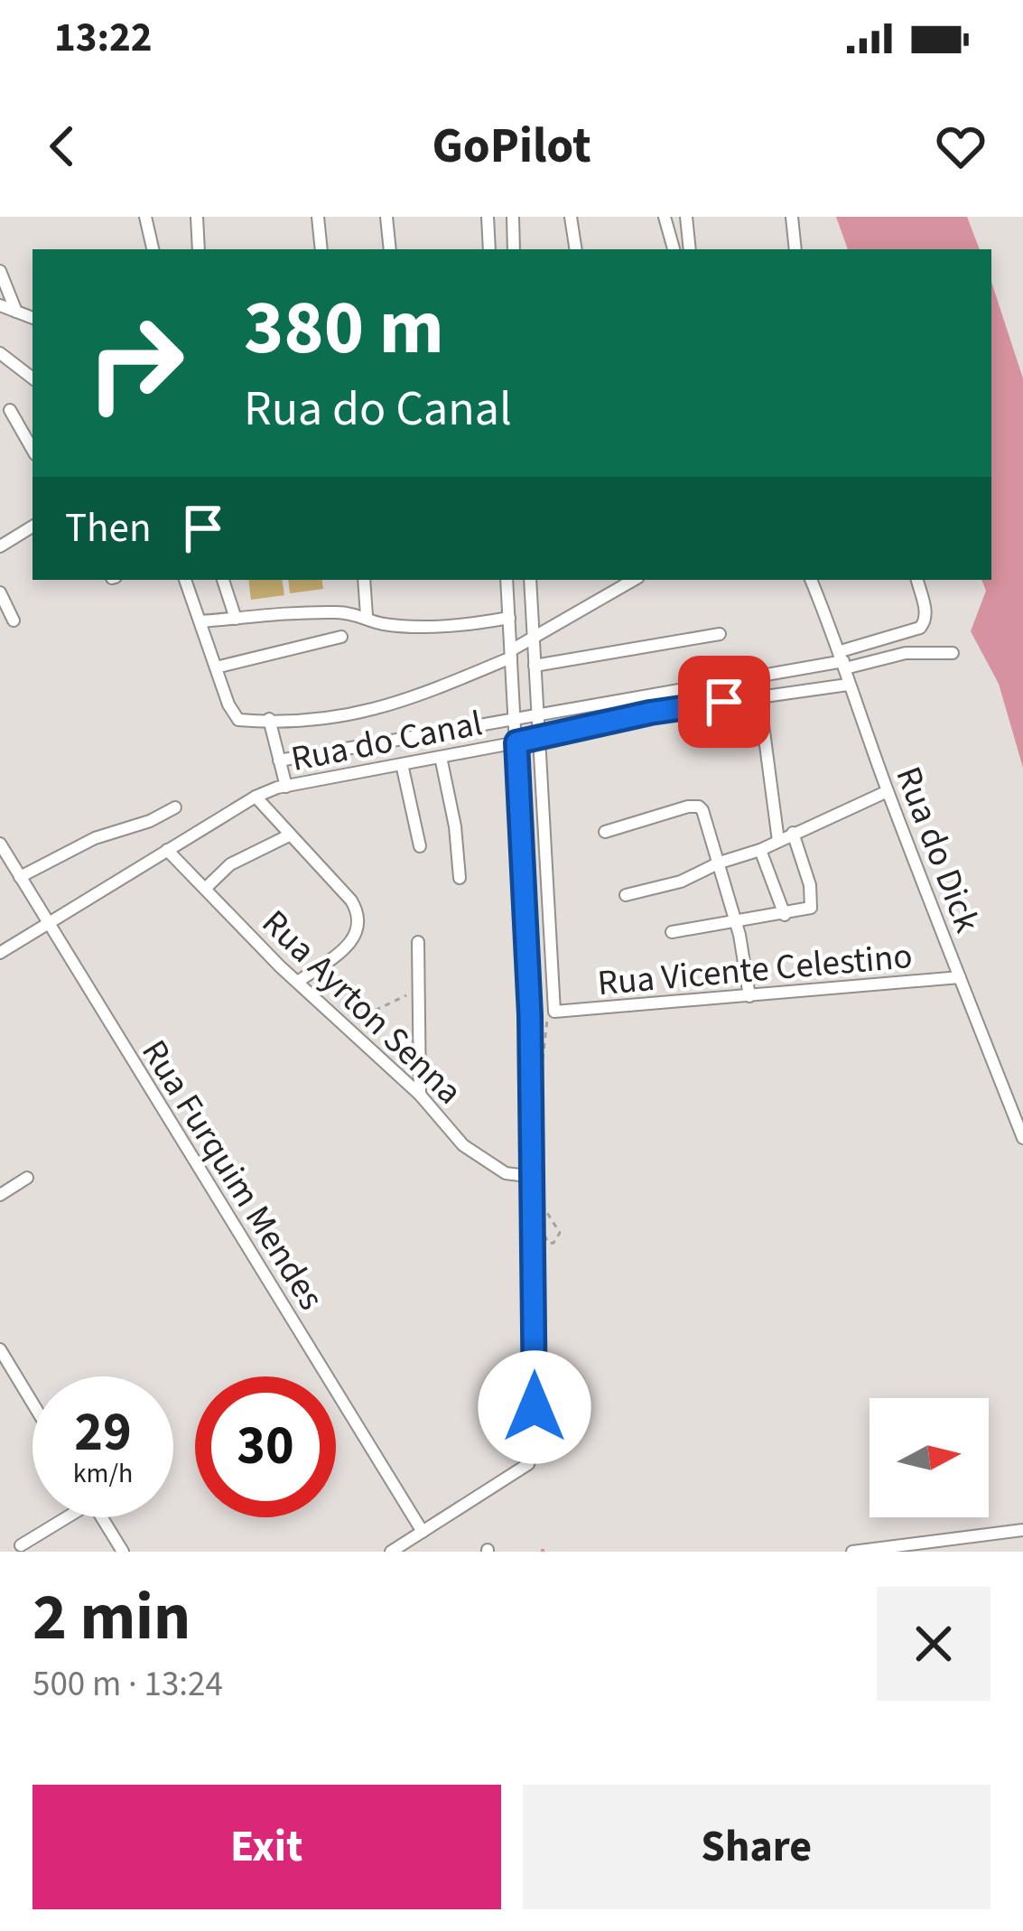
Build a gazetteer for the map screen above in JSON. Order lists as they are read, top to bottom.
{
  "streets": {
    "street": [
      "Rua do Canal",
      "Rua do Dick",
      "Rua Vicente Celestino",
      "Rua Ayrton Senna",
      "Rua Furquim Mendes"
    ]
  },
  "crossings": [
    ["Rua do Canal", "Rua do Dick"],
    ["Rua do Canal", "Rua Ayrton Senna"],
    ["Rua do Canal", "Rua Furquim Mendes"],
    ["Rua do Dick", "Rua Vicente Celestino"]
  ],
  "north": "right",
  "page": {
    "status": "13:22",
    "header": "GoPilot",
    "turn": ["380 m", "Rua do Canal"],
    "then": "Then",
    "speed": "29 km/h",
    "limit": "30",
    "heading": ["2 min", "500 m · 13:24"],
    "buttons": ["Exit", "Share"]
  }
}
